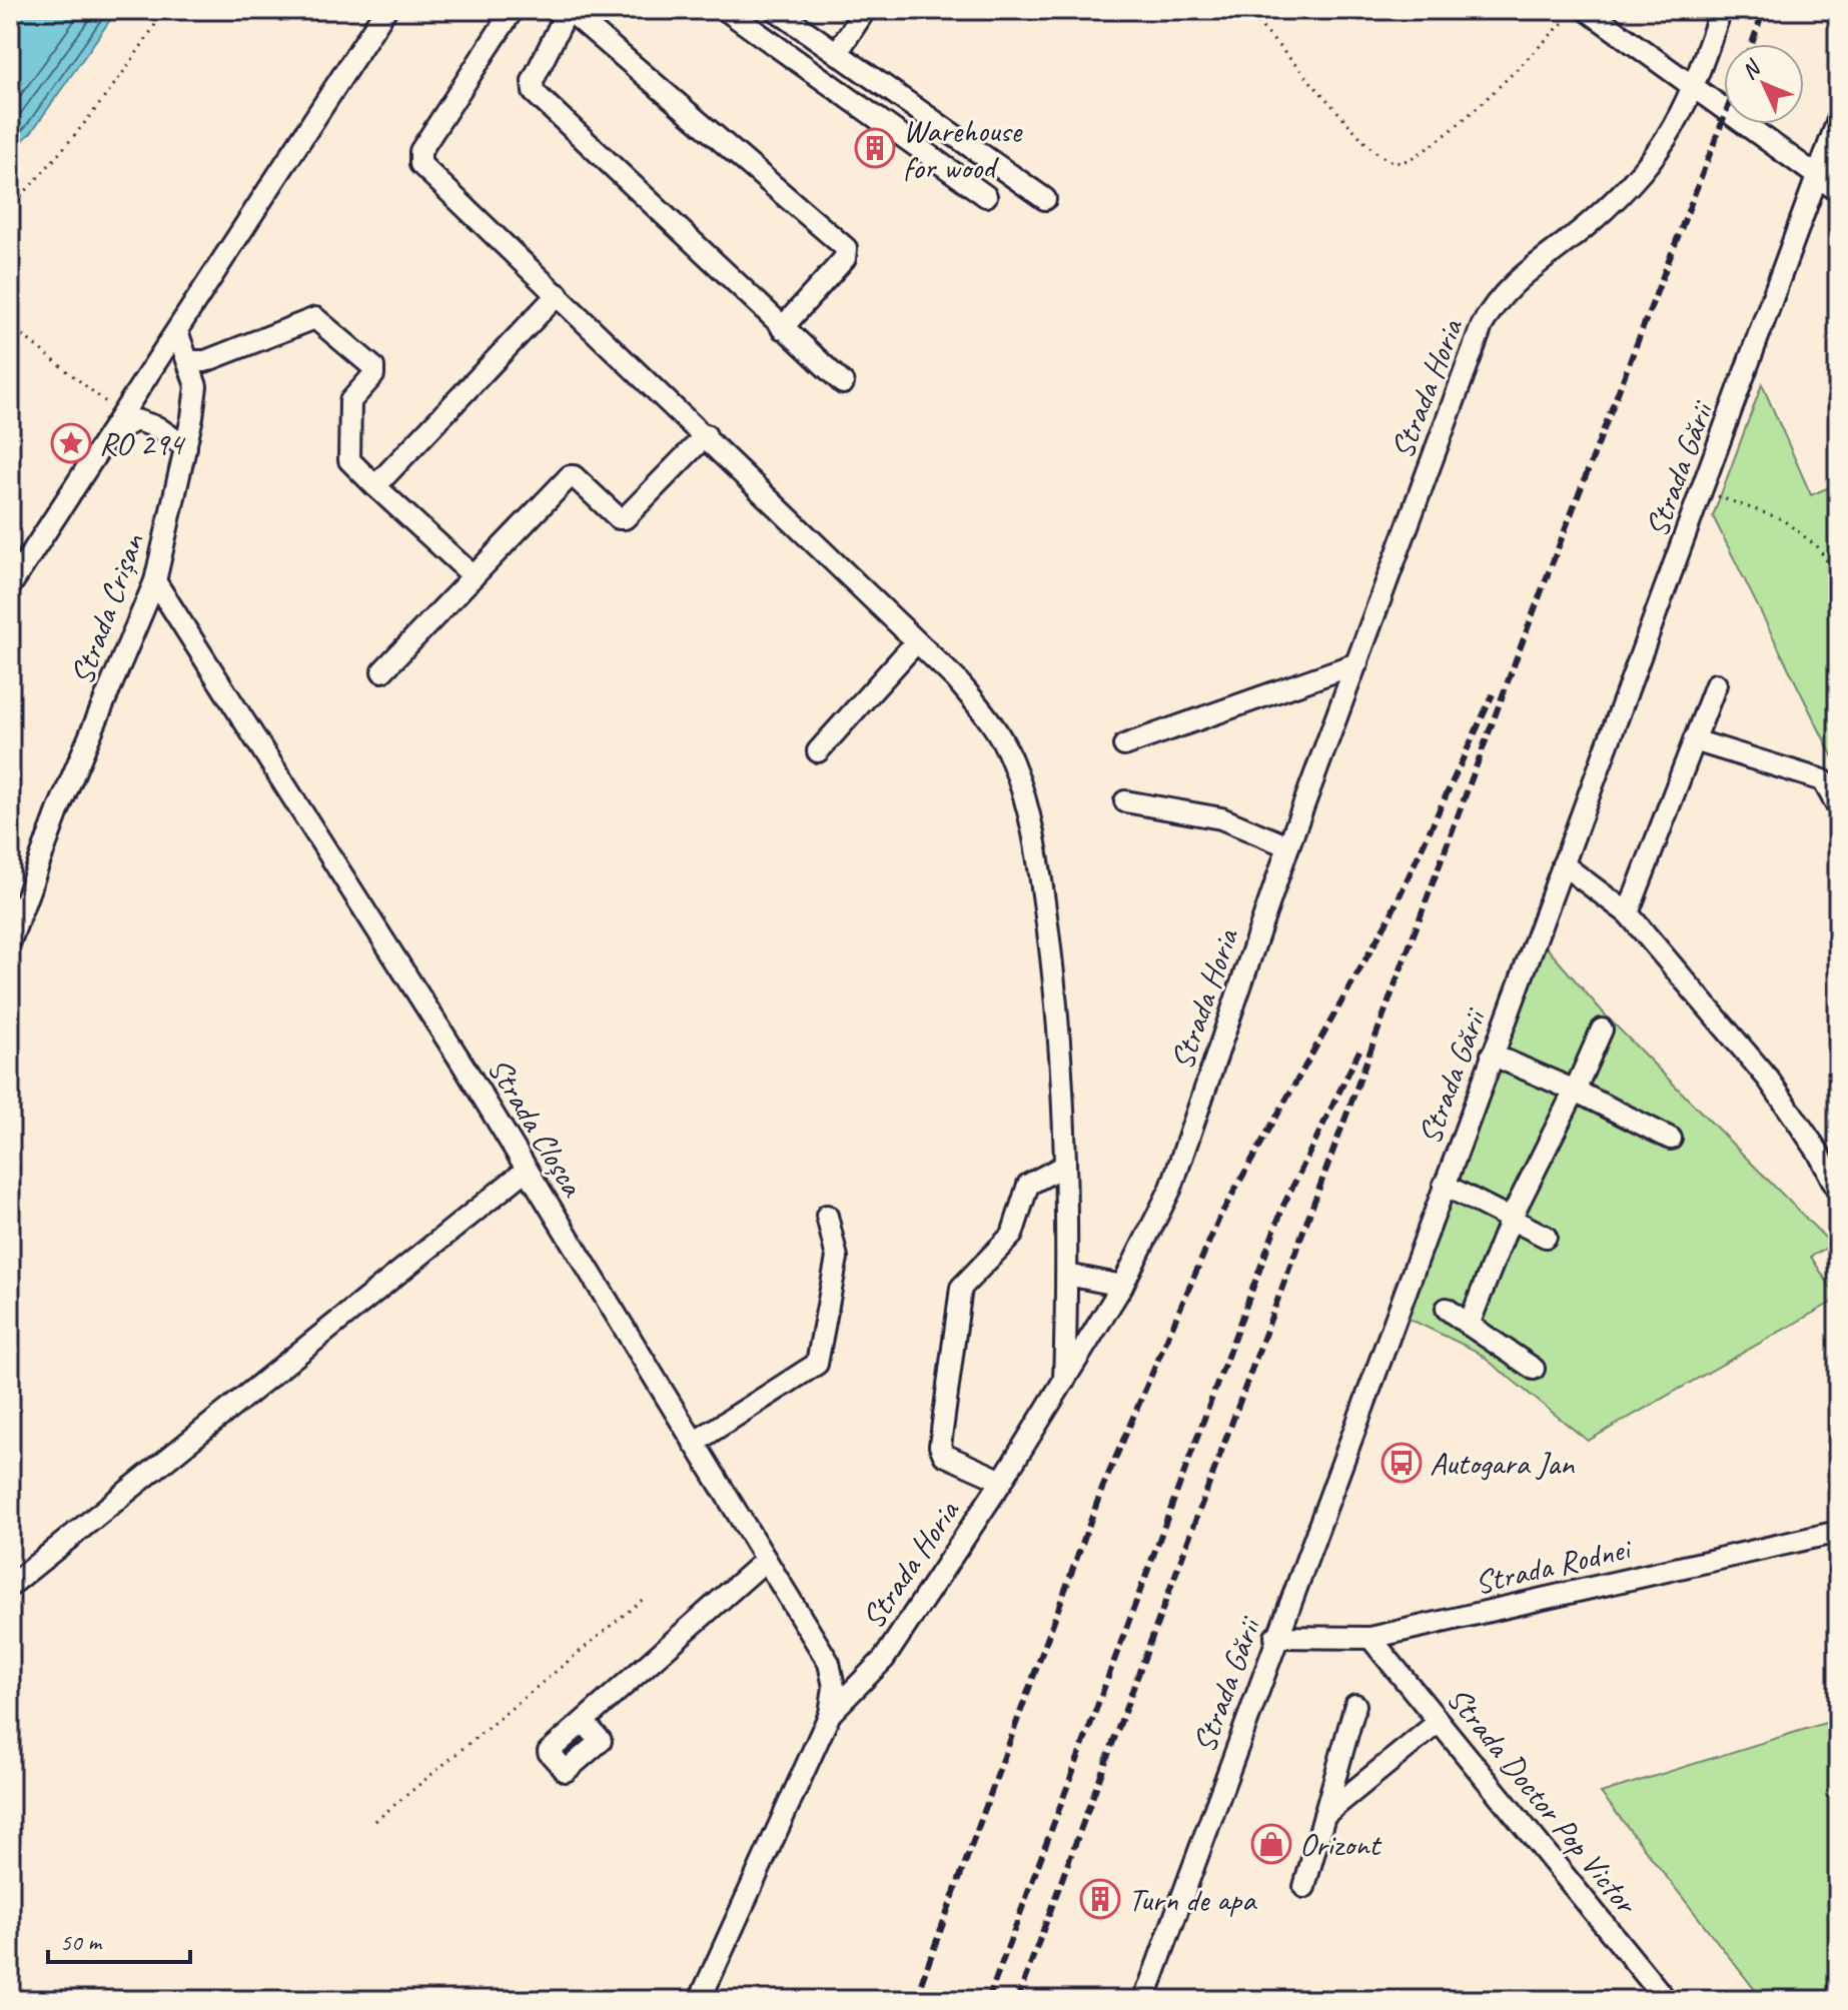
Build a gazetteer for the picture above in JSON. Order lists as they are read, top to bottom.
{
  "streets": {
    "street": [
      "Strada Horia",
      "Strada Gării",
      "Strada Crișan",
      "Strada Cloșca",
      "Strada Rodnei",
      "Strada Doctor Pop Victor"
    ]
  },
  "crossings": [
    ["Strada Horia", "Strada Cloșca"],
    ["Strada Gării", "Strada Rodnei"],
    ["Strada Crișan", "Strada Cloșca"],
    ["Strada Rodnei", "Strada Doctor Pop Victor"]
  ],
  "places": {
    "building": ["Warehouse for wood", "Turn de apa"],
    "place": ["RO 294"],
    "bus stop": ["Autogara Jan"],
    "shop": ["Orizont"]
  },
  "scale_bar": "50 m",
  "north": "top left"
}
